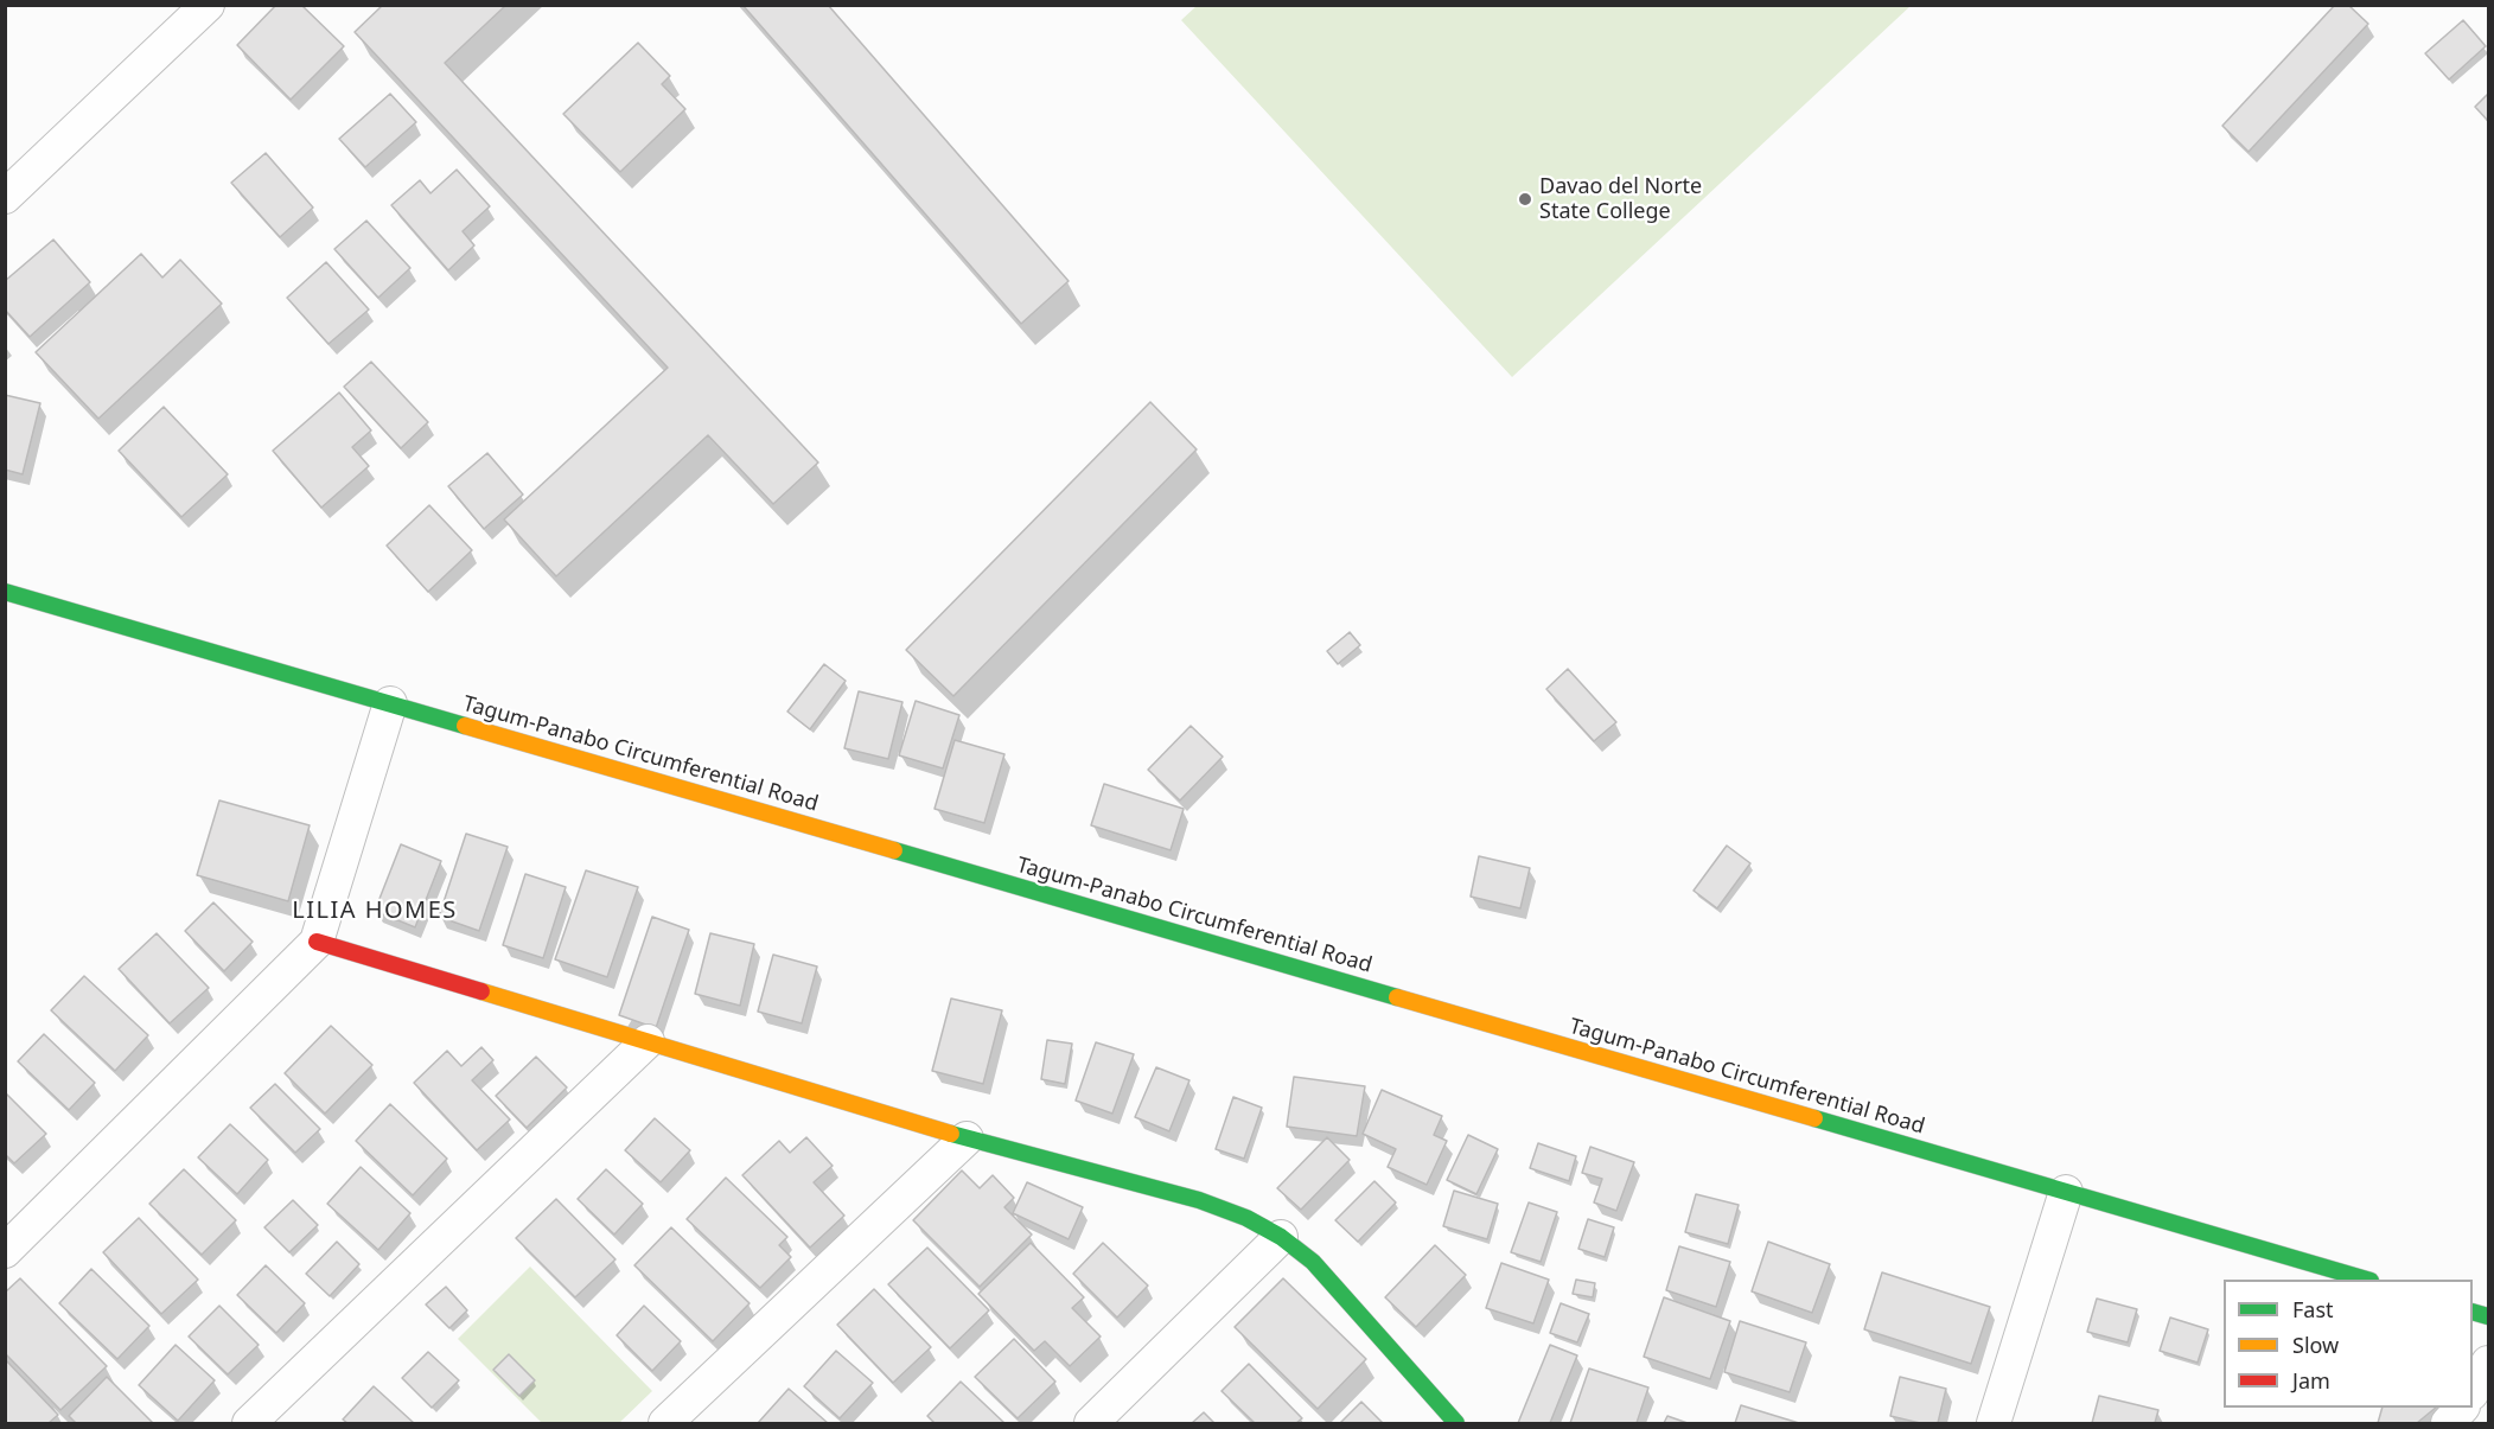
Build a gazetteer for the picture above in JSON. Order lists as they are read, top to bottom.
{
  "streets": {
    "main road": ["Tagum-Panabo Circumferential Road"]
  },
  "districts": ["LILIA HOMES"],
  "places": ["Davao del Norte State College"],
  "legend": ["Fast", "Slow", "Jam"]
}
